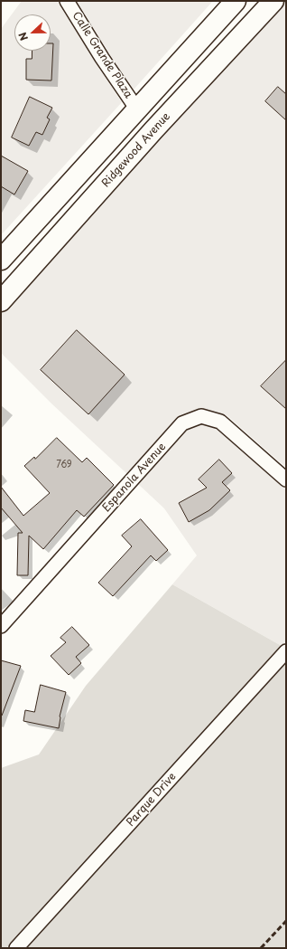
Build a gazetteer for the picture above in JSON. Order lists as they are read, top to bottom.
{
  "streets": {
    "main road": ["Ridgewood Avenue"],
    "street": ["Calle Grande Plaza", "Espanola Avenue", "Parque Drive"]
  },
  "house_numbers": ["769"],
  "north": "left"
}
